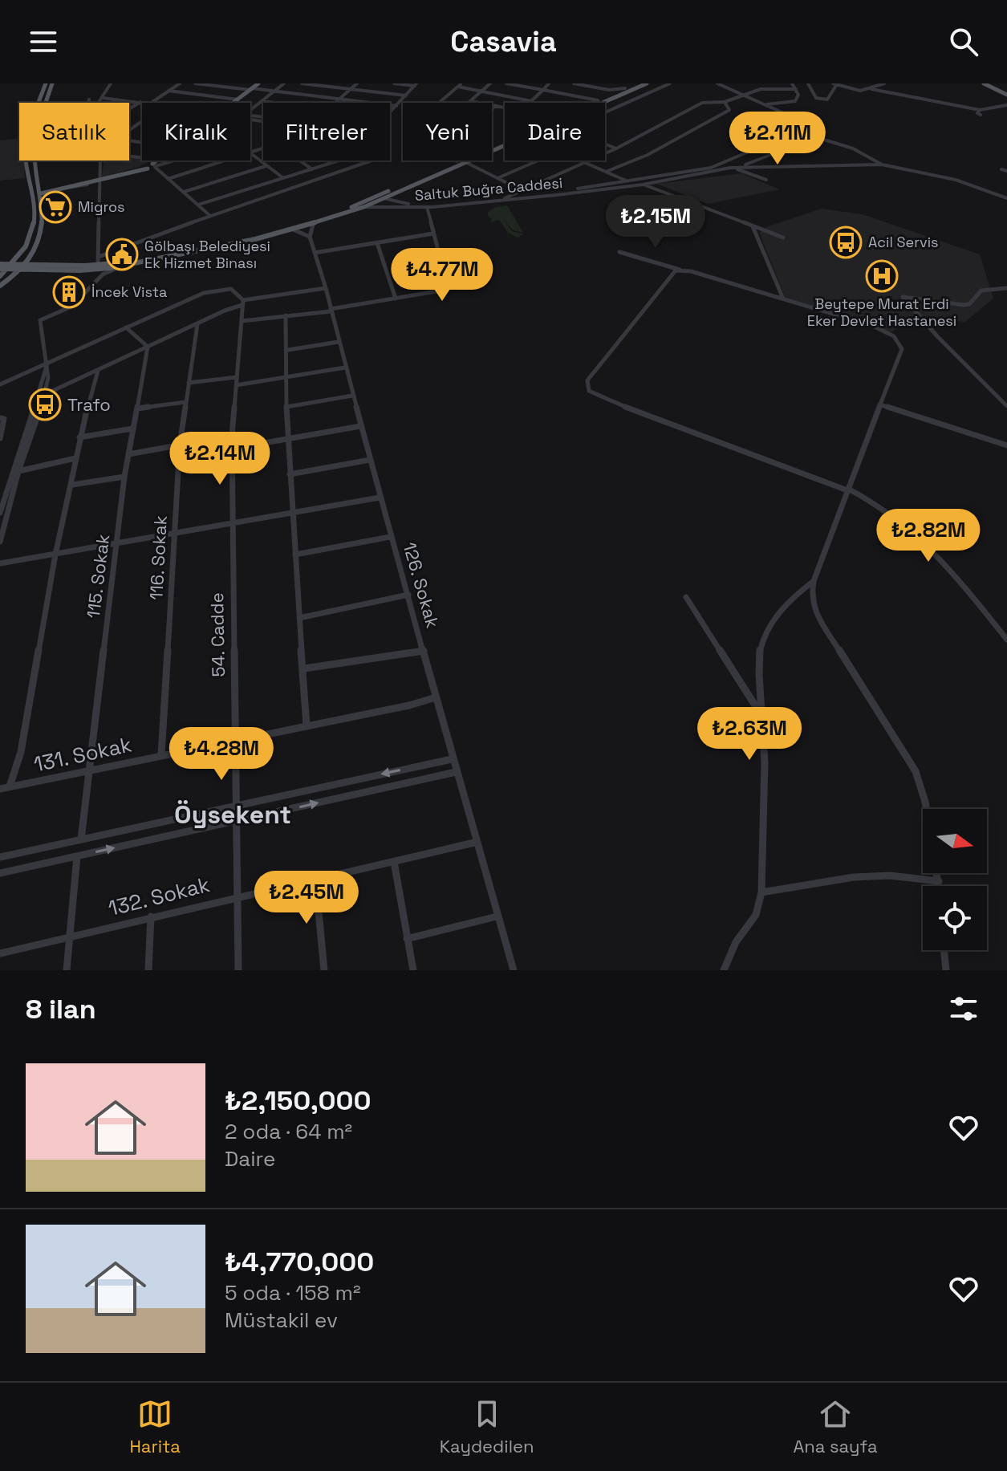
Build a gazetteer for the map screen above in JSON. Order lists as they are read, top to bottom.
{
  "streets": {
    "street": [
      "Saltuk Buğra Caddesi",
      "116. Sokak",
      "115. Sokak",
      "126. Sokak",
      "54. Cadde",
      "131. Sokak",
      "132. Sokak"
    ]
  },
  "crossings": [
    ["116. Sokak", "131. Sokak"],
    ["115. Sokak", "131. Sokak"],
    ["126. Sokak", "131. Sokak"],
    ["126. Sokak", "132. Sokak"],
    ["54. Cadde", "131. Sokak"],
    ["54. Cadde", "132. Sokak"]
  ],
  "districts": ["Öysekent"],
  "places": {
    "supermarket": ["Migros"],
    "bus stop": ["Acil Servis", "Trafo"],
    "public building": ["Gölbaşı Belediyesi Ek Hizmet Binası"],
    "hospital": ["Beytepe Murat Erdi Eker Devlet Hastanesi"],
    "building": ["İncek Vista"]
  },
  "north": "right",
  "page": {
    "header": "Casavia",
    "chip": [
      "Satılık",
      "Kiralık",
      "Filtreler",
      "Yeni",
      "Daire"
    ],
    "price": [
      "₺2.11M",
      "₺2.15M",
      "₺4.77M",
      "₺2.14M",
      "₺2.82M",
      "₺2.63M",
      "₺4.28M",
      "₺2.45M"
    ],
    "heading": "8 ilan",
    "list": [
      {
        "name": "₺2,150,000",
        "note": "2 oda · 64 m² · Daire"
      },
      {
        "name": "₺4,770,000",
        "note": "5 oda · 158 m² · Müstakil ev"
      }
    ],
    "tabs": ["Harita", "Kaydedilen", "Ana sayfa"]
  }
}
